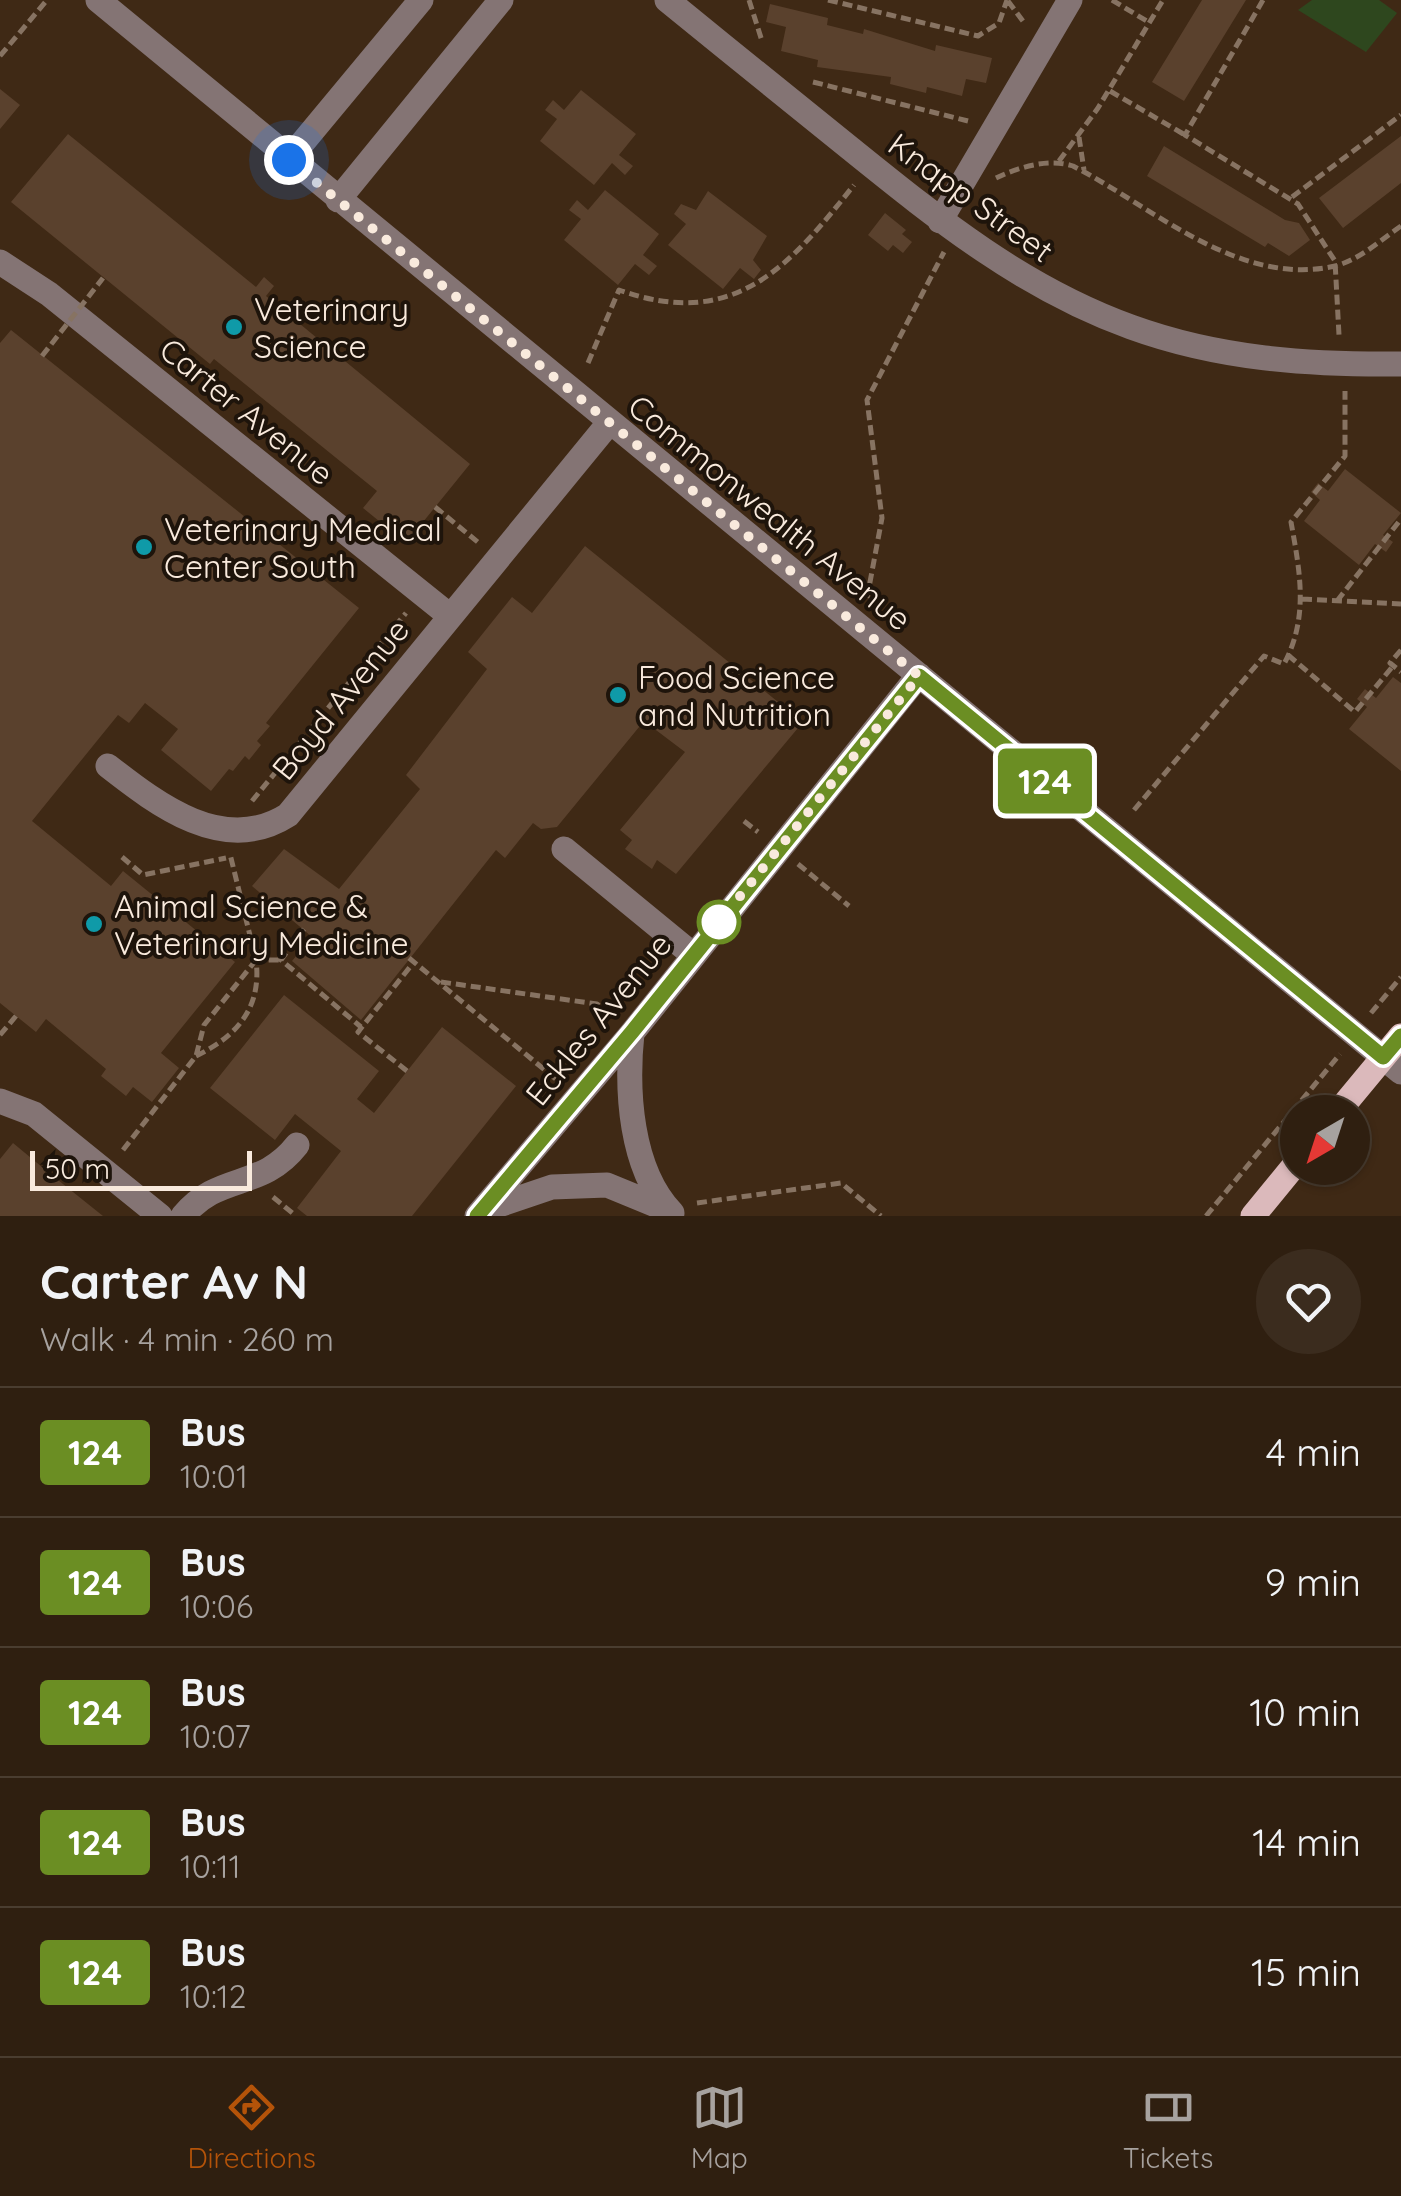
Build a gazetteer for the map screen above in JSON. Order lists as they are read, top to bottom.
{
  "streets": {
    "street": [
      "Knapp Street",
      "Carter Avenue",
      "Commonwealth Avenue",
      "Boyd Avenue",
      "Eckles Avenue"
    ]
  },
  "crossings": [
    ["Carter Avenue", "Boyd Avenue"],
    ["Commonwealth Avenue", "Boyd Avenue"],
    ["Commonwealth Avenue", "Eckles Avenue"]
  ],
  "places": [
    "Veterinary Science",
    "Veterinary Medical Center South",
    "Food Science and Nutrition",
    "Animal Science & Veterinary Medicine"
  ],
  "lines": ["bus line 124"],
  "scale_bar": "50 m",
  "north": "bottom left",
  "page": {
    "on_map": "124",
    "scale": "50 m",
    "heading": ["Carter Av N", "Walk · 4 min · 260 m"],
    "list": [
      {
        "mark": "124",
        "name": "Bus",
        "note": "10:01",
        "value": "4 min"
      },
      {
        "mark": "124",
        "name": "Bus",
        "note": "10:06",
        "value": "9 min"
      },
      {
        "mark": "124",
        "name": "Bus",
        "note": "10:07",
        "value": "10 min"
      },
      {
        "mark": "124",
        "name": "Bus",
        "note": "10:11",
        "value": "14 min"
      },
      {
        "mark": "124",
        "name": "Bus",
        "note": "10:12",
        "value": "15 min"
      }
    ],
    "tabs": ["Directions", "Map", "Tickets"]
  }
}
